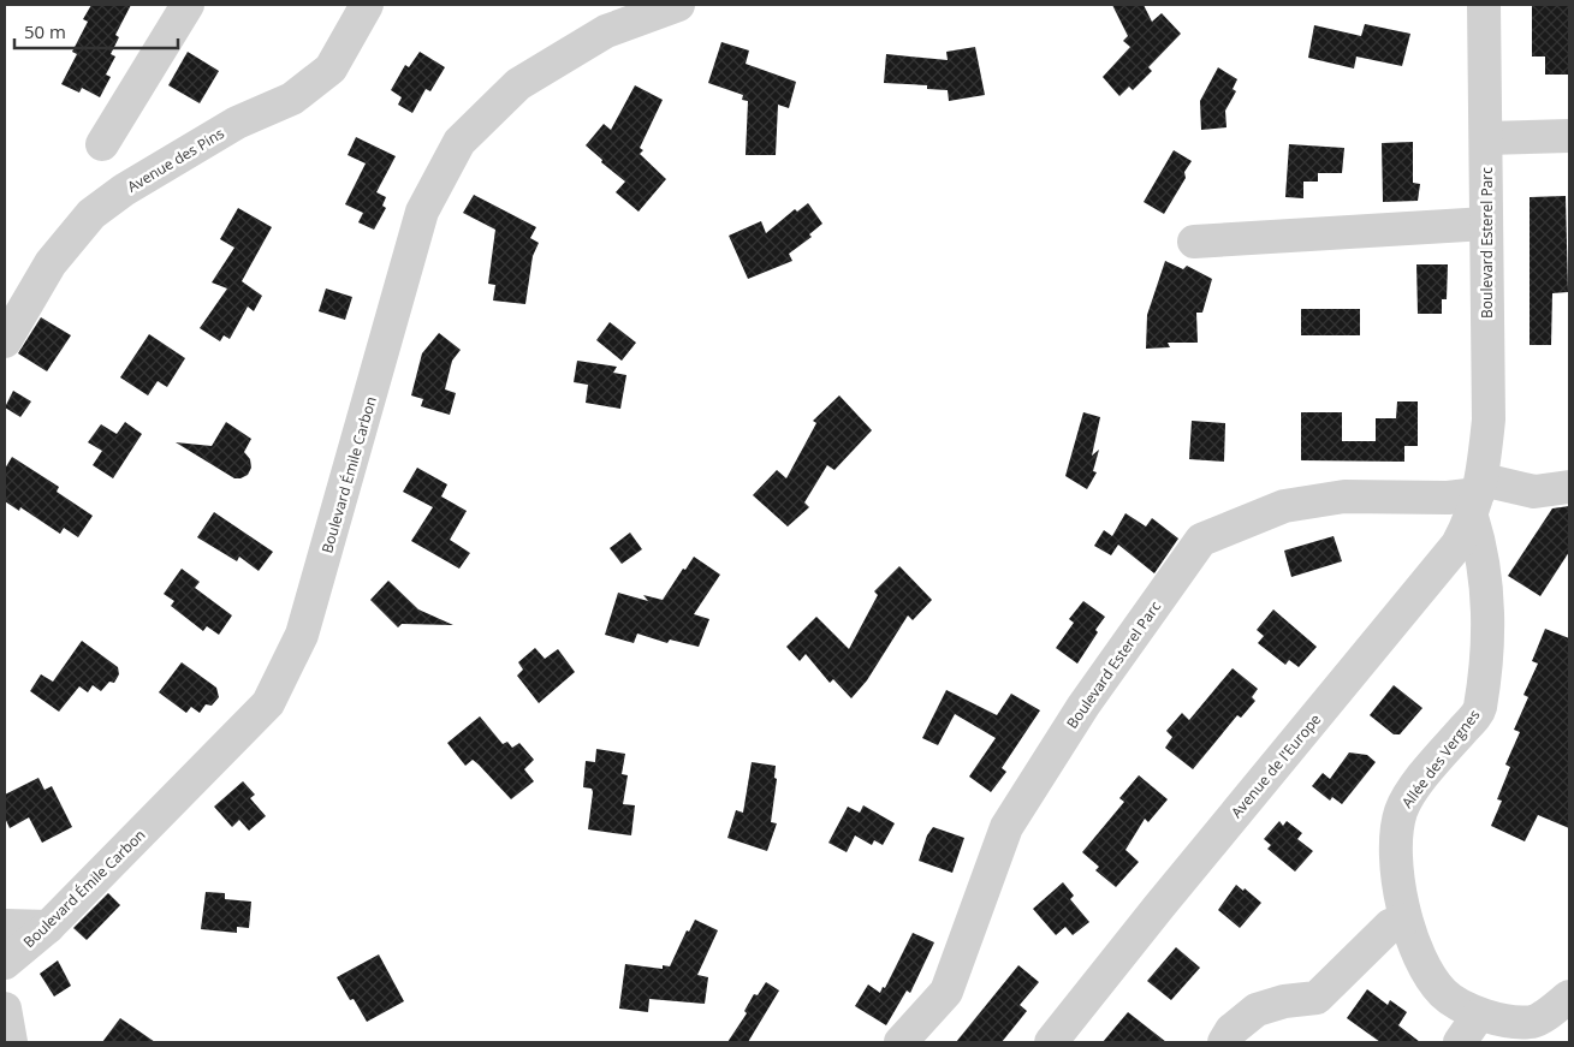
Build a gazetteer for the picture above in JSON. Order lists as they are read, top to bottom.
{
  "streets": {
    "street": [
      "Avenue des Pins",
      "Boulevard Esterel Parc",
      "Boulevard Émile Carbon",
      "Allée des Vergnes",
      "Avenue de l'Europe"
    ]
  },
  "crossings": [
    ["Boulevard Esterel Parc", "Allée des Vergnes"],
    ["Boulevard Esterel Parc", "Avenue de l'Europe"],
    ["Allée des Vergnes", "Avenue de l'Europe"]
  ],
  "scale_bar": "50 m"
}
